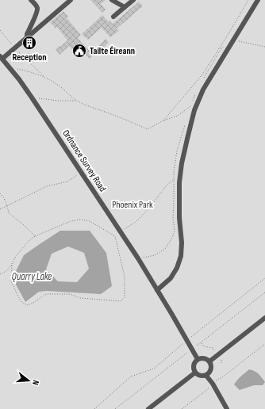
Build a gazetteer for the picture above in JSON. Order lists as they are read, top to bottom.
{
  "streets": {
    "street": ["Ordnance Survey Road"]
  },
  "water": ["Quarry Lake"],
  "parks": ["Phoenix Park"],
  "places": {
    "building": ["Reception"],
    "public building": ["Tailte Éireann"]
  },
  "north": "right"
}
